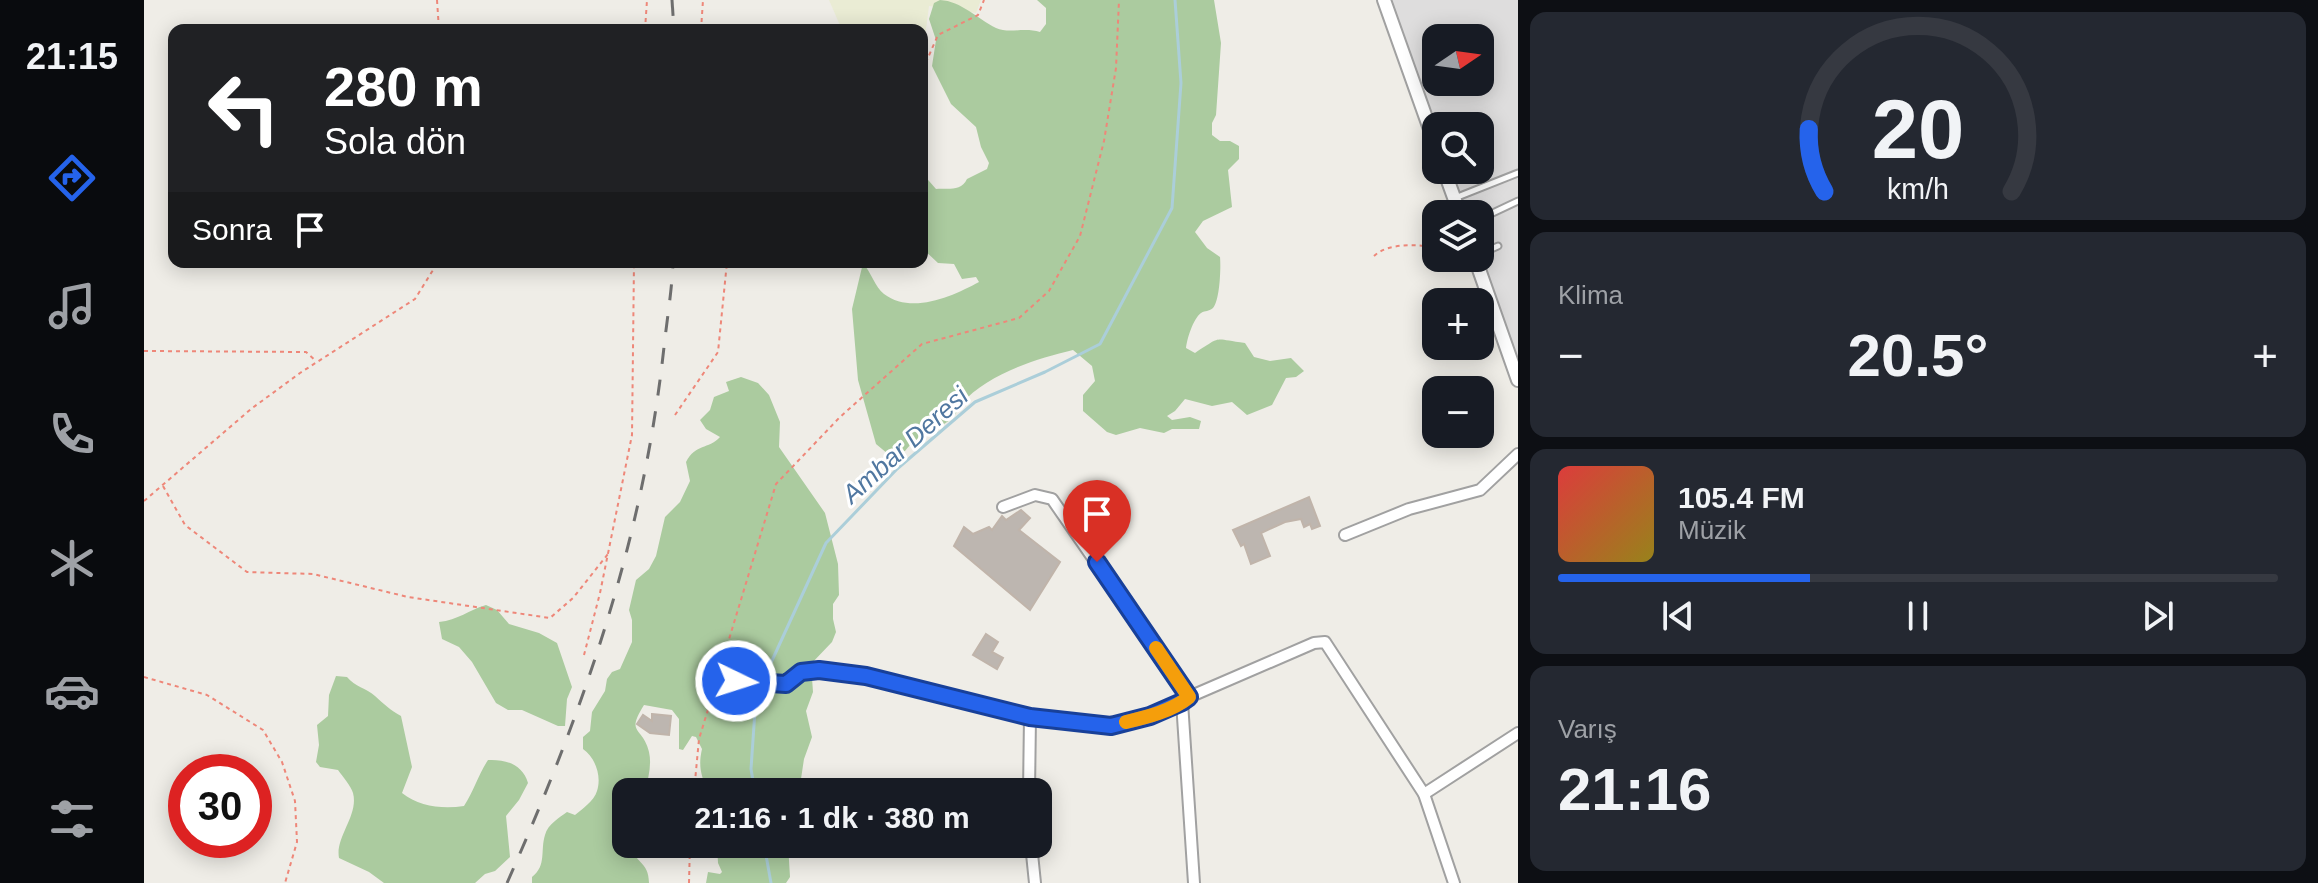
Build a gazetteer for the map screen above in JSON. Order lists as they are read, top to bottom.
{
  "water": ["Ambar Deresi"],
  "north": "right",
  "page": {
    "tabs": "21:15",
    "map_buttons": ["+", "−"],
    "turn": ["280 m", "Sola dön"],
    "then": "Sonra",
    "tile": [
      "Klima",
      ["Varış", "21:16"]
    ],
    "heat": ["−", "20.5°", "+"],
    "song": ["105.4 FM", "Müzik"],
    "limit": "30",
    "trip": "21:16 · 1 dk · 380 m",
    "gauge": ["20", "km/h"]
  }
}
